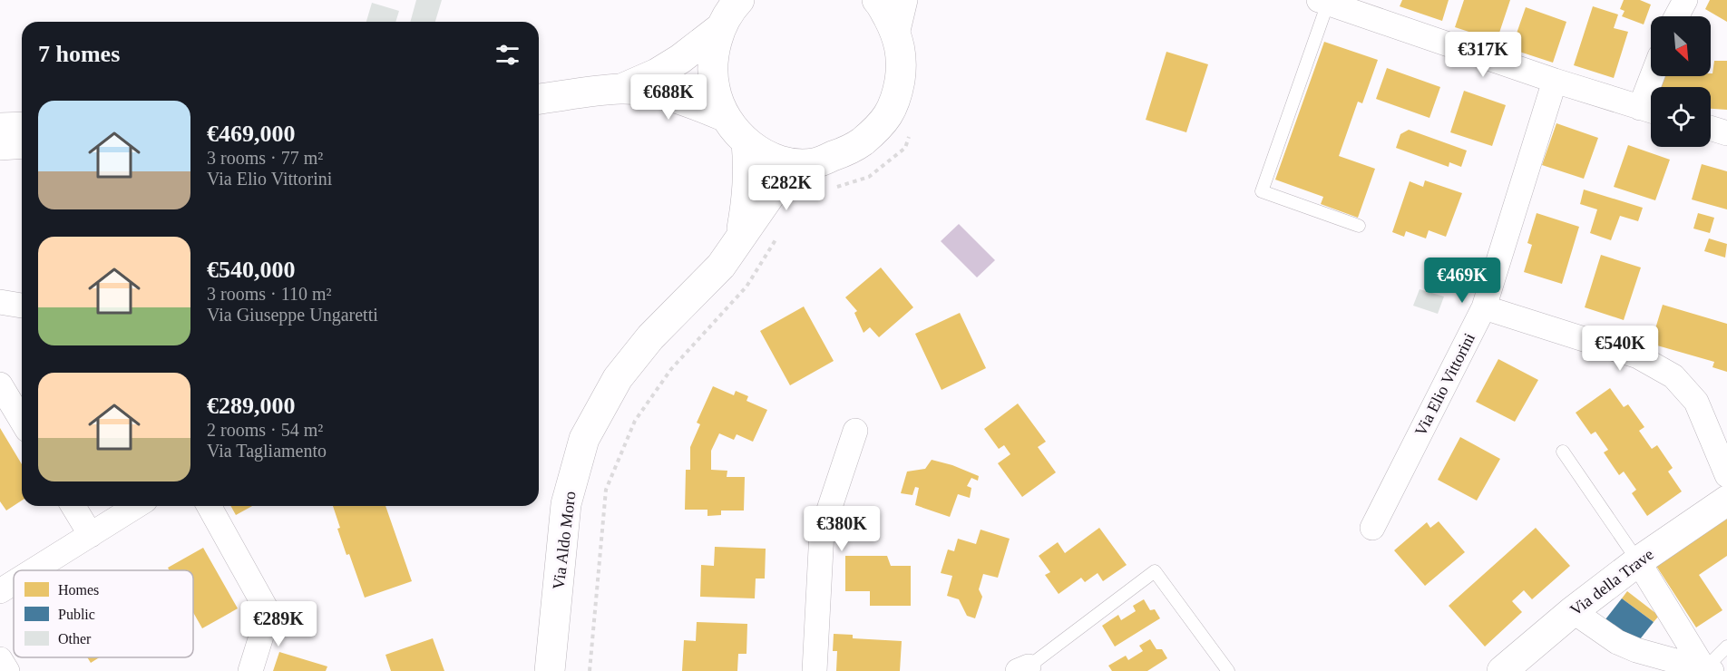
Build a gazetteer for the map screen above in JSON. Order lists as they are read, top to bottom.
{
  "streets": {
    "main road": ["Via Aldo Moro", "Via della Trave"],
    "street": ["Via Elio Vittorini"]
  },
  "legend": ["Homes", "Public", "Other"],
  "north": "bottom right",
  "page": {
    "heading": "7 homes",
    "price": [
      "€317K",
      "€688K",
      "€282K",
      "€469K",
      "€540K",
      "€380K",
      "€289K"
    ],
    "list": [
      {
        "name": "€469,000",
        "note": "3 rooms · 77 m² · Via Elio Vittorini"
      },
      {
        "name": "€540,000",
        "note": "3 rooms · 110 m² · Via Giuseppe Ungaretti"
      },
      {
        "name": "€289,000",
        "note": "2 rooms · 54 m² · Via Tagliamento"
      }
    ]
  }
}
